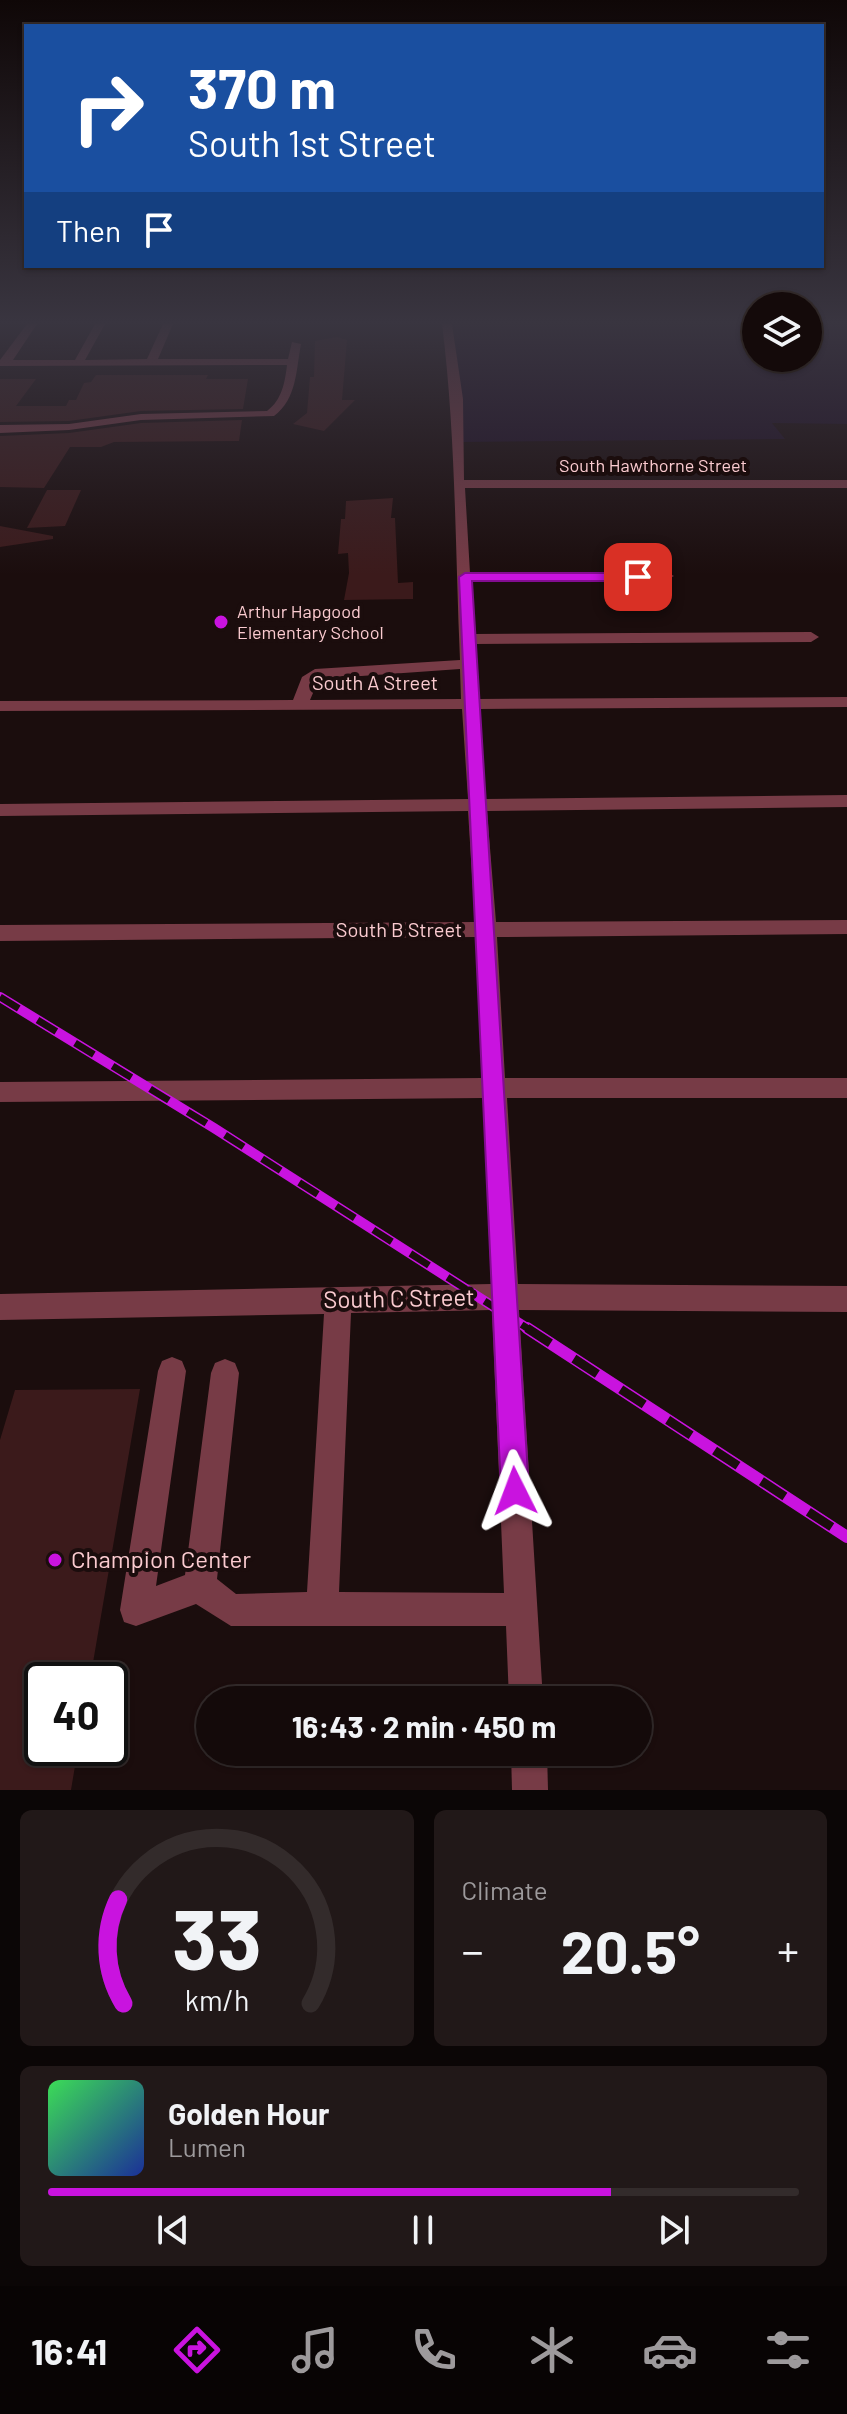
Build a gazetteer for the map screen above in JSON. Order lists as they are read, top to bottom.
{
  "streets": {
    "street": [
      "South Hawthorne Street",
      "South A Street",
      "South B Street",
      "South C Street"
    ]
  },
  "places": ["Arthur Hapgood Elementary School", "Champion Center"],
  "page": {
    "turn": ["370 m", "South 1st Street"],
    "then": "Then",
    "limit": "40",
    "trip": "16:43 · 2 min · 450 m",
    "tile": "Climate",
    "heat": ["−", "20.5°", "+"],
    "song": ["Golden Hour", "Lumen"],
    "tabs": "16:41",
    "gauge": ["33", "km/h"]
  }
}
